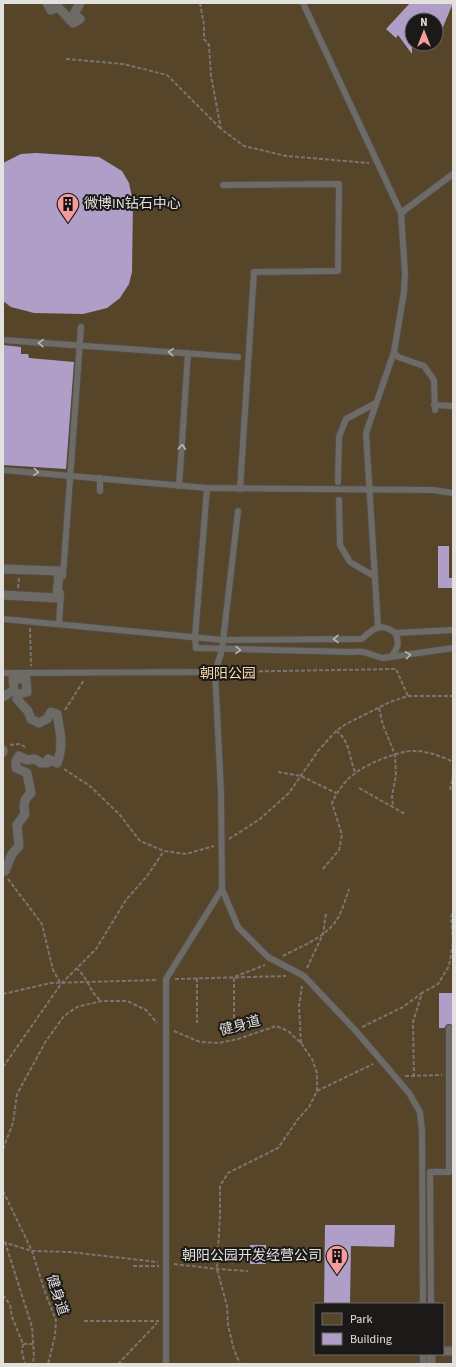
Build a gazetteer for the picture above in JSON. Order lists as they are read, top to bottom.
{
  "streets": {
    "path": ["健身道"]
  },
  "parks": ["朝阳公园"],
  "places": {
    "building": ["微博IN钻石中心", "朝阳公园开发经营公司"]
  },
  "legend": ["Park", "Building"],
  "north": "top"
}
